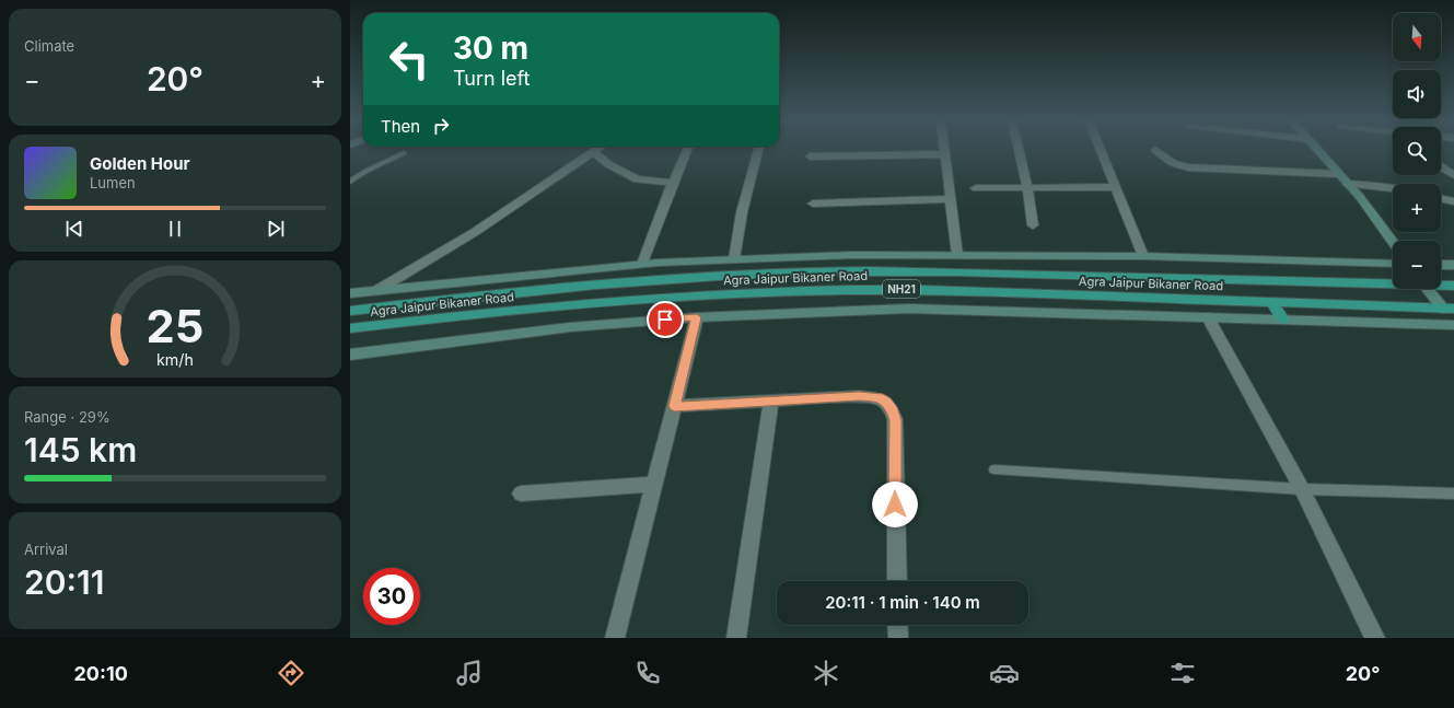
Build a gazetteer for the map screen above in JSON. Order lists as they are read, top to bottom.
{
  "streets": {
    "highway": ["Agra Jaipur Bikaner Road", "NH21"]
  },
  "north": "bottom",
  "page": {
    "tile": [
      "Climate",
      ["Range · 29%", "145 km"],
      ["Arrival", "20:11"]
    ],
    "map_buttons": ["+", "−"],
    "turn": ["30 m", "Turn left"],
    "heat": ["−", "20°", "+"],
    "then": "Then",
    "song": ["Golden Hour", "Lumen"],
    "limit": "30",
    "trip": "20:11 · 1 min · 140 m",
    "tabs": ["20:10", "20°"],
    "gauge": ["25", "km/h"]
  }
}
